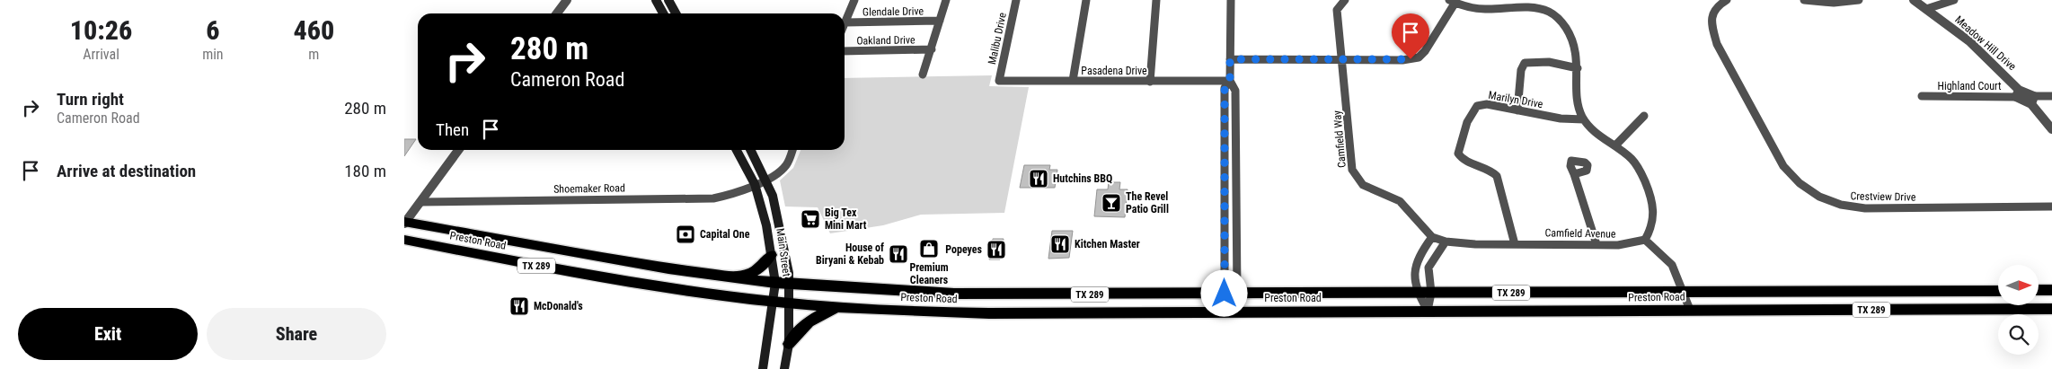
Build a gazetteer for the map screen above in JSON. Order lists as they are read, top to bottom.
{
  "streets": {
    "main road": ["Preston Road", "Main Street", "TX 289"],
    "street": [
      "Glendale Drive",
      "Malibu Drive",
      "Oakland Drive",
      "Meadow Hill Drive",
      "Pasadena Drive",
      "Highland Court",
      "Marilyn Drive",
      "Camfield Way",
      "Shoemaker Road",
      "Crestview Drive",
      "Camfield Avenue"
    ]
  },
  "crossings": [
    ["Malibu Drive", "Pasadena Drive"],
    ["Meadow Hill Drive", "Highland Court"],
    ["Marilyn Drive", "Camfield Way"],
    ["Marilyn Drive", "Camfield Avenue"],
    ["Camfield Way", "Camfield Avenue"],
    ["Shoemaker Road", "Main Street"],
    ["Preston Road", "Main Street"]
  ],
  "places": {
    "restaurant": [
      "Hutchins BBQ",
      "Kitchen Master",
      "Popeyes",
      "House of Biryani & Kebab",
      "McDonald's"
    ],
    "bar": ["The Revel Patio Grill"],
    "supermarket": ["Big Tex Mini Mart"],
    "bank": ["Capital One"],
    "shop": ["Premium Cleaners"]
  },
  "north": "right",
  "page": {
    "eta": [
      "10:26",
      "Arrival",
      "6",
      "min",
      "460",
      "m"
    ],
    "turn": ["280 m", "Cameron Road"],
    "list": [
      {
        "name": "Turn right",
        "note": "Cameron Road",
        "value": "280 m"
      },
      {
        "name": "Arrive at destination",
        "value": "180 m"
      }
    ],
    "then": "Then",
    "buttons": ["Exit", "Share"]
  }
}
